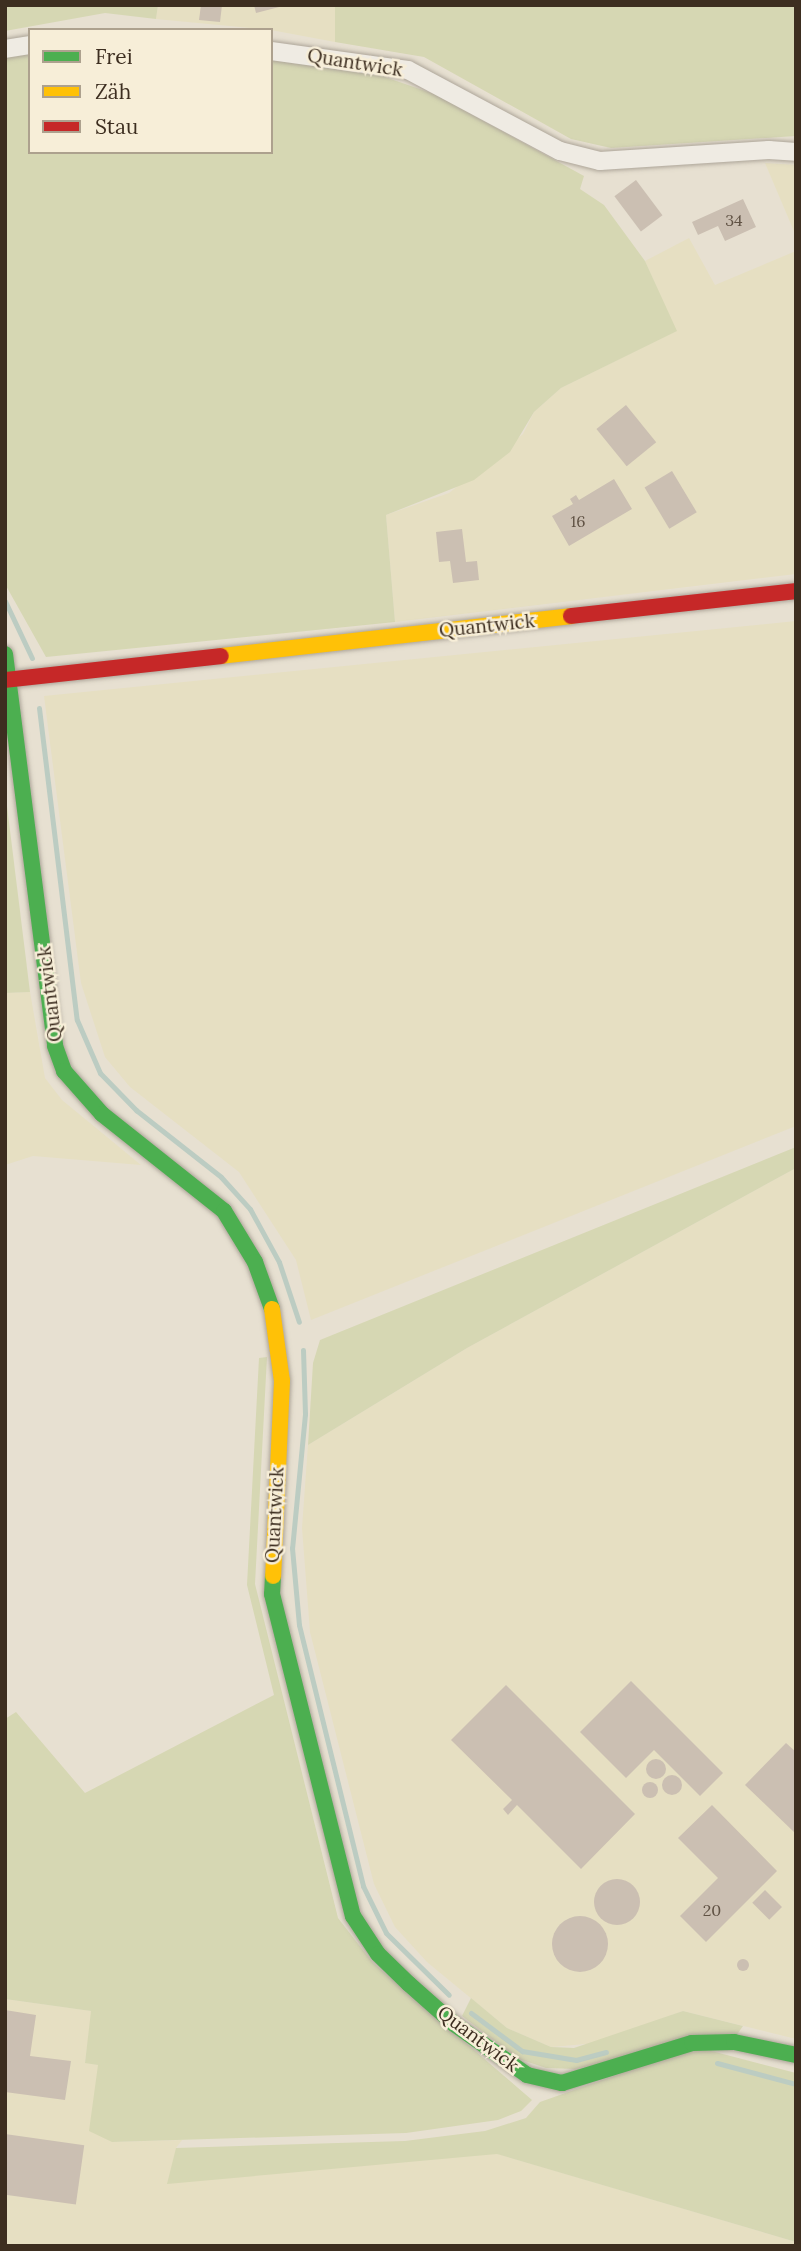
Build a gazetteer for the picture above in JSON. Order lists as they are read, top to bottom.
{
  "streets": {
    "street": ["Quantwick"]
  },
  "house_numbers": ["34", "16", "20"],
  "legend": ["Frei", "Zäh", "Stau"]
}
